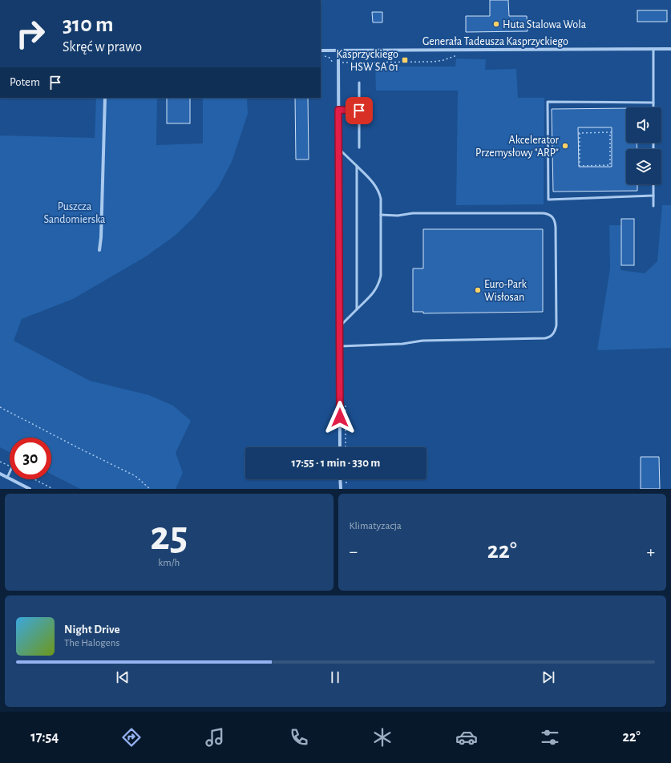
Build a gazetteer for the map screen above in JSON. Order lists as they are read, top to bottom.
{
  "streets": {
    "street": ["Generała Tadeusza Kasprzyckiego"]
  },
  "parks": ["Puszcza Sandomierska"],
  "places": {
    "other": ["Huta Stalowa Wola", "Akcelerator Przemysłowy \"ARP\"", "Euro-Park Wisłosan"],
    "transit": ["Kasprzyckiego HSW SA 01"]
  },
  "page": {
    "turn": ["310 m", "Skręć w prawo"],
    "then": "Potem",
    "limit": "30",
    "trip": "17:55 · 1 min · 330 m",
    "tile": [
      ["25", "km/h"],
      "Klimatyzacja"
    ],
    "heat": ["−", "22°", "+"],
    "song": ["Night Drive", "The Halogens"],
    "tabs": ["17:54", "22°"]
  }
}
